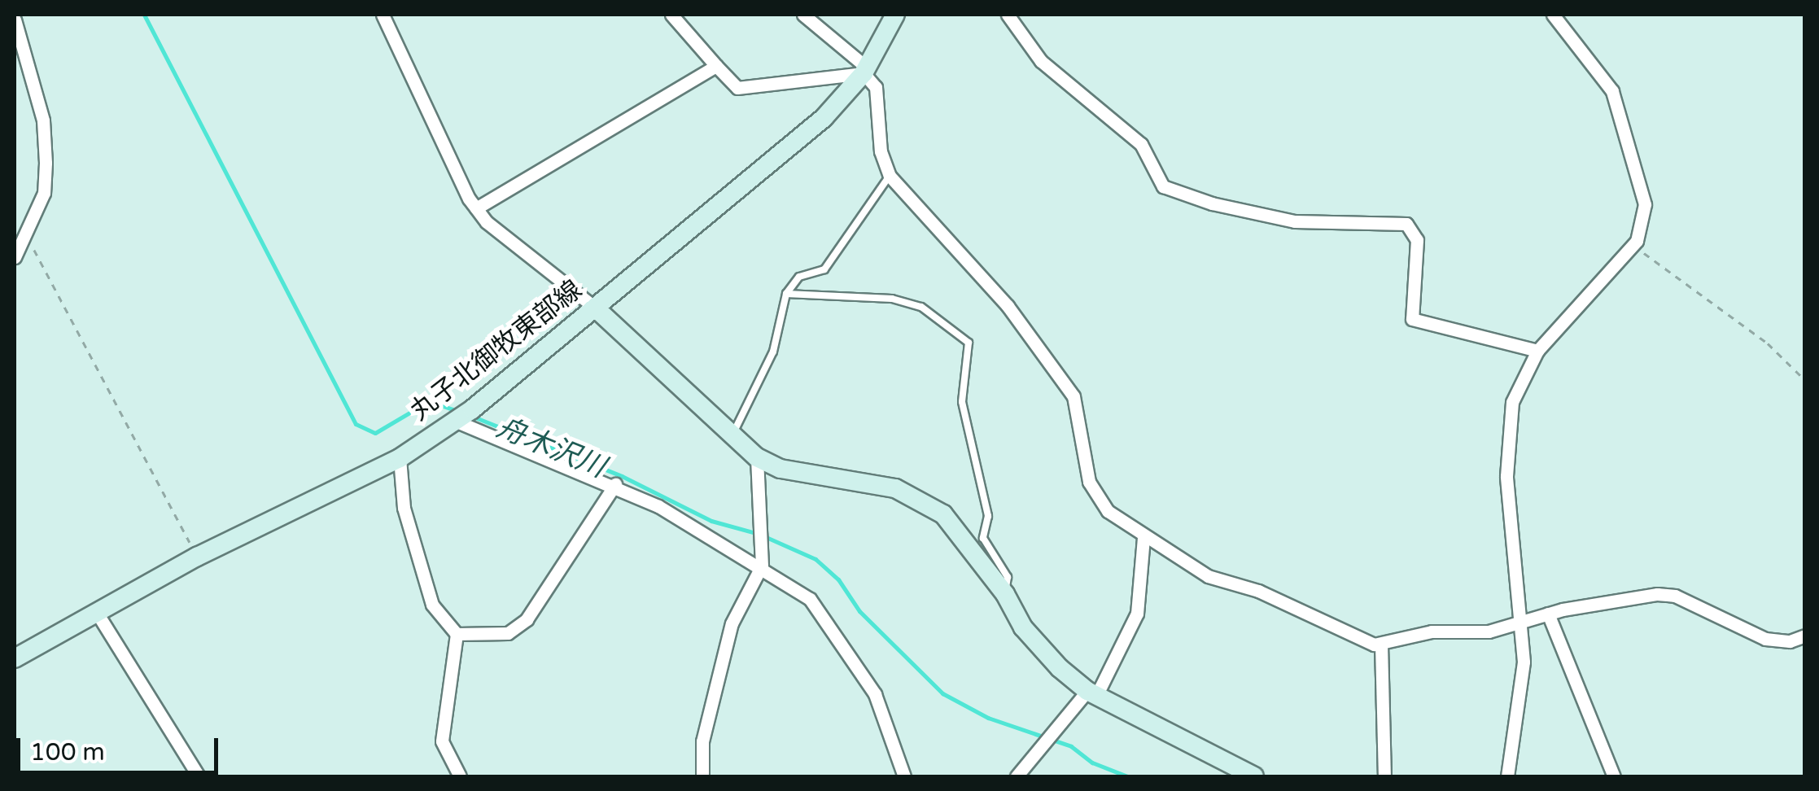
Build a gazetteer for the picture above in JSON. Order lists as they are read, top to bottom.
{
  "streets": {
    "main road": ["丸子北御牧東部線"]
  },
  "water": ["舟木沢川"],
  "scale_bar": "100 m"
}
